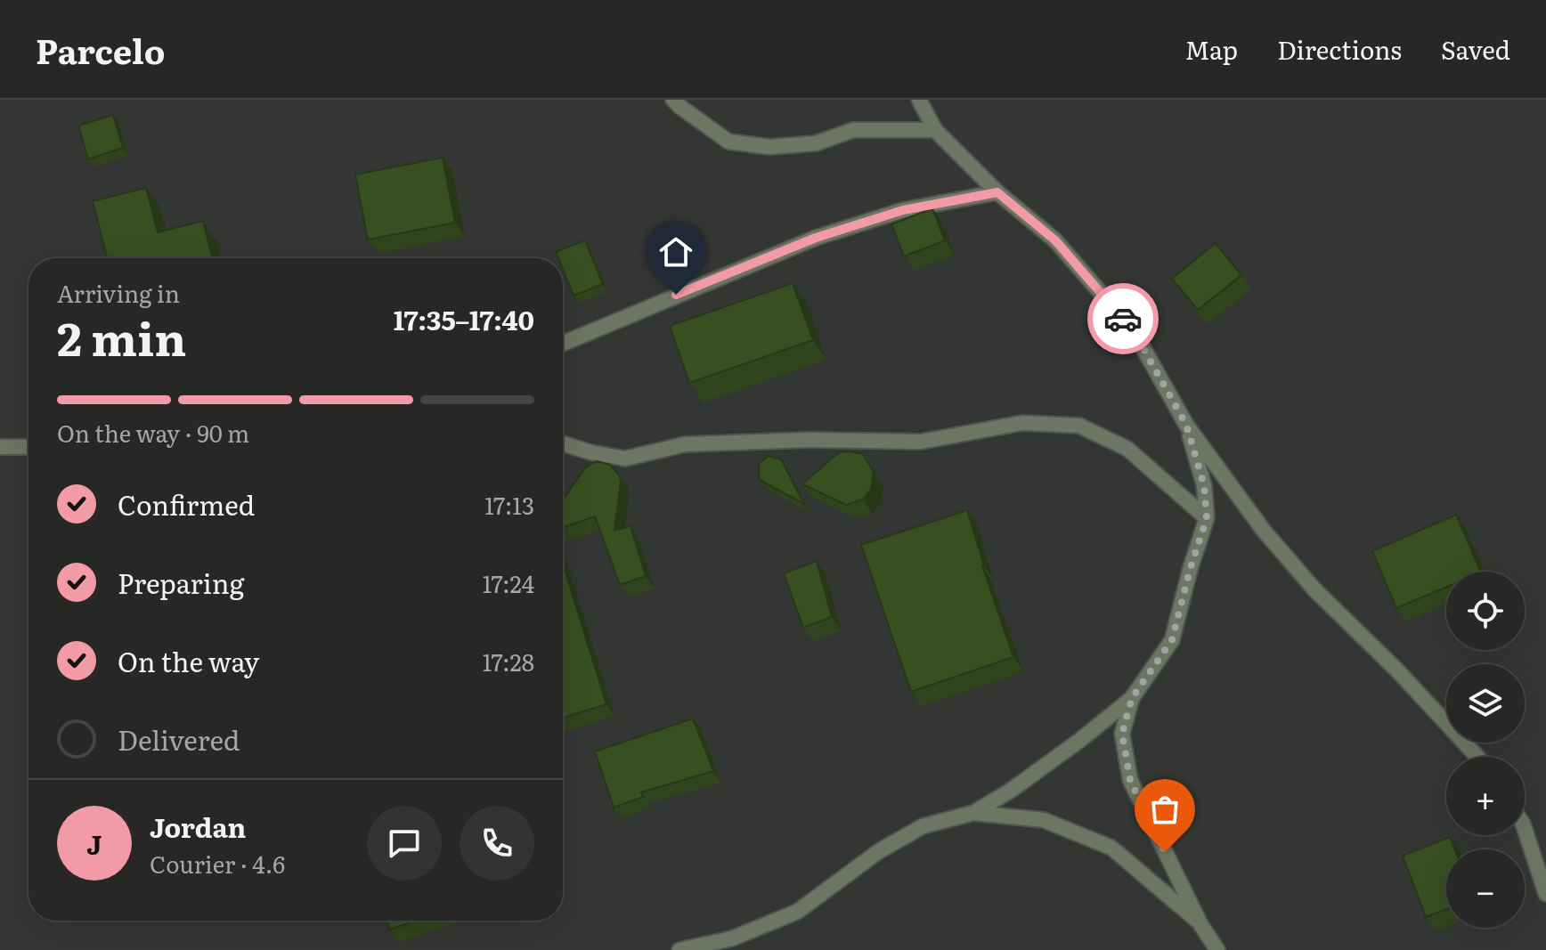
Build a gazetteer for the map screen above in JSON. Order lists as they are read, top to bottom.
{
  "page": {
    "header": "Parcelo",
    "nav": ["Map", "Directions", "Saved"],
    "heading": ["2 min", "Arriving in", "17:35–17:40"],
    "panel": ["Jordan", "Courier · 4.6"],
    "bar": "On the way · 90 m",
    "list": [
      ["Confirmed", "17:13"],
      ["Preparing", "17:24"],
      ["On the way", "17:28"],
      "Delivered"
    ],
    "map_buttons": ["+", "−"],
    "round": "J"
  }
}
